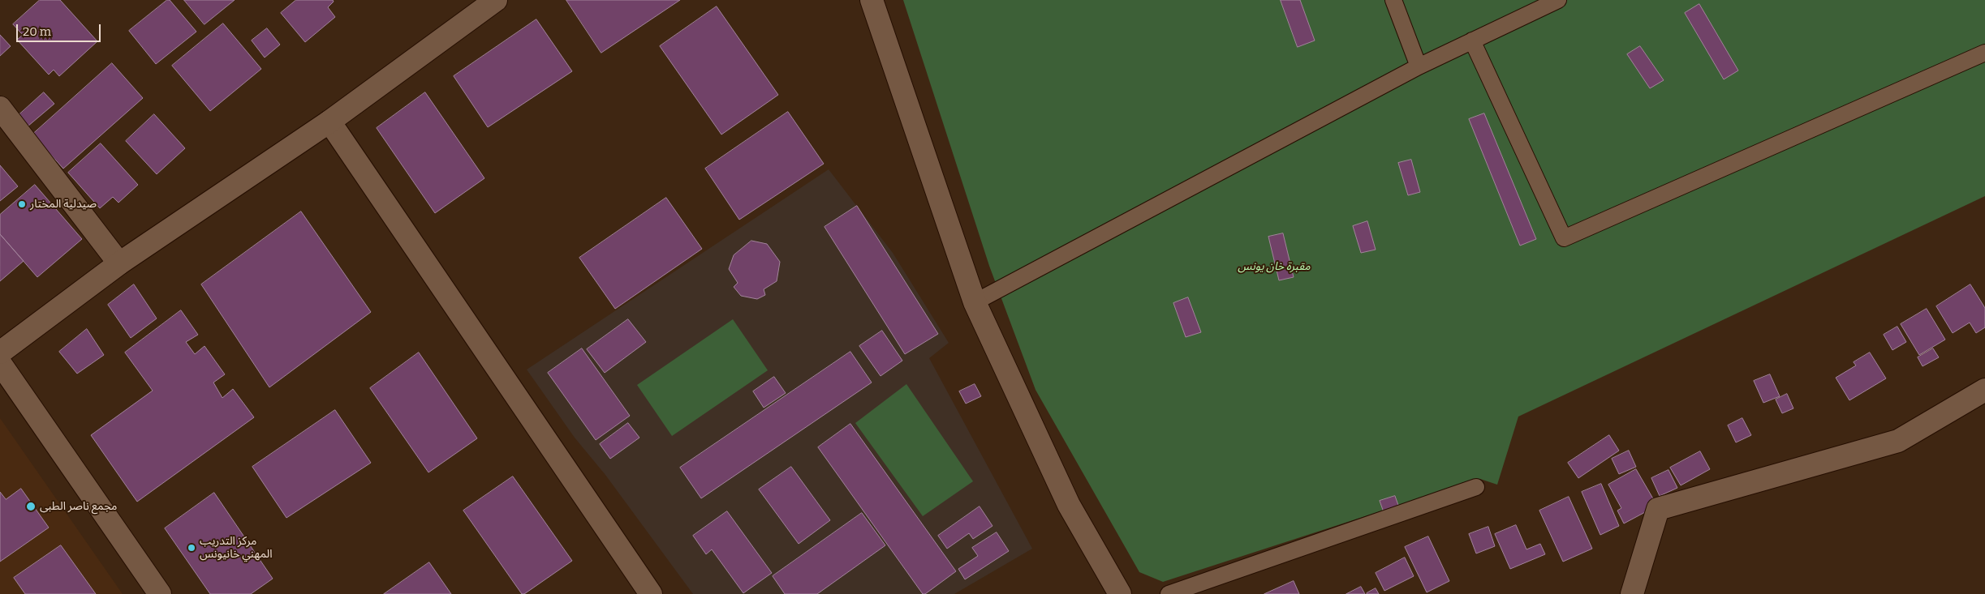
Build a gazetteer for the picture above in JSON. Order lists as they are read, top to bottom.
{
  "parks": ["مقبرة خان يونس"],
  "places": ["صيدلية المختار", "مجمع ناصر الطبى", "مركز التدريب المهني خانيونس"],
  "scale_bar": "20 m"
}
